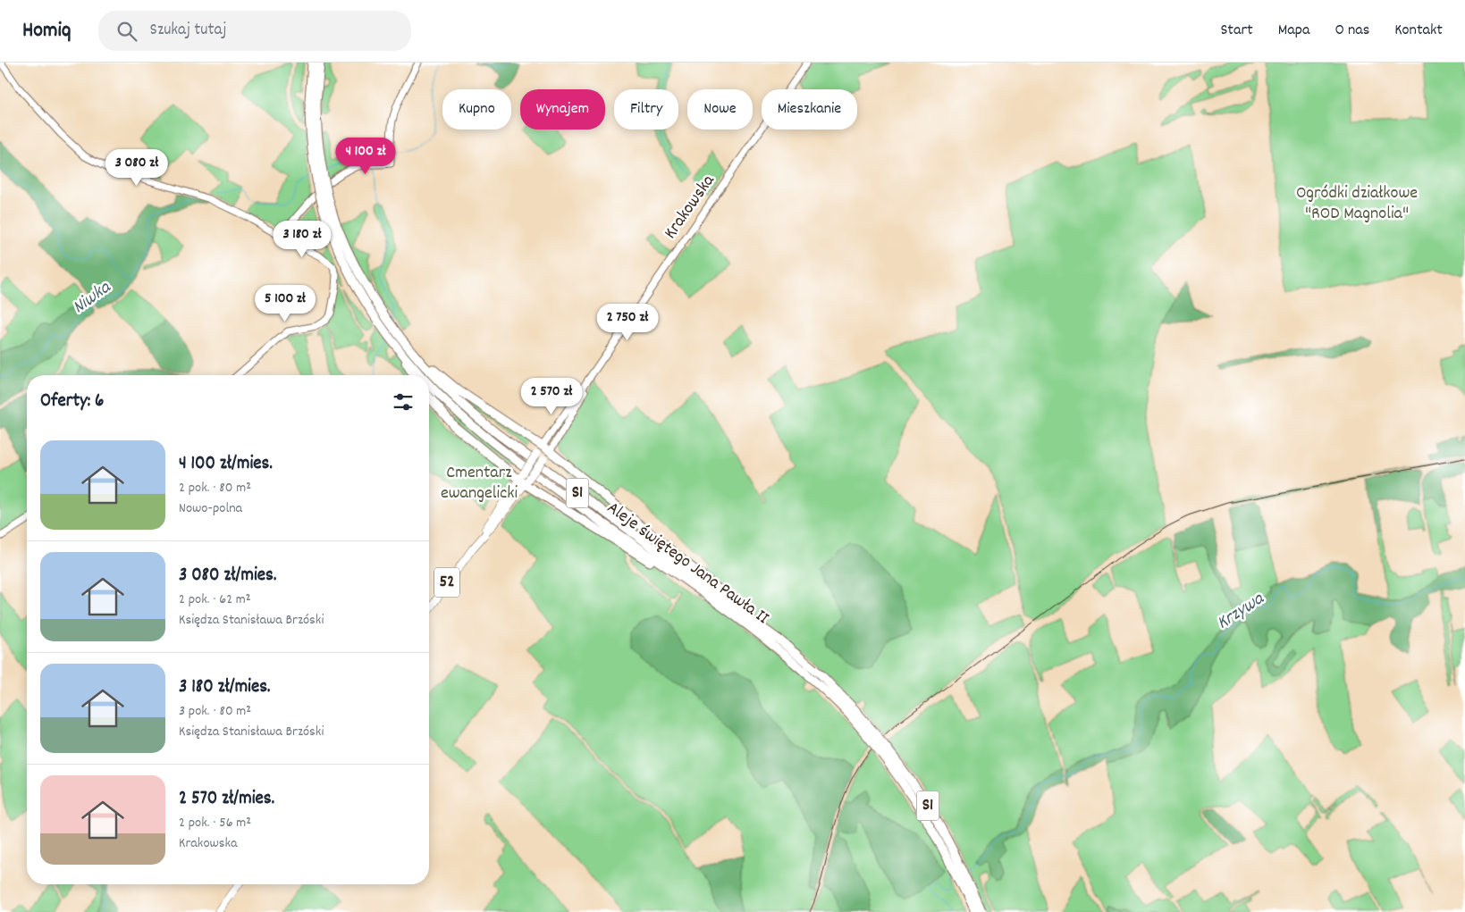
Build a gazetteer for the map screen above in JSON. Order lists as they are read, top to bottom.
{
  "streets": {
    "highway": ["S1", "Aleje świętego Jana Pawła II"],
    "main road": ["Krakowska", "52"]
  },
  "water": ["Niwka", "Krzywa"],
  "parks": ["Ogródki działkowe \"ROD Magnolia\"", "Cmentarz ewangelicki"],
  "page": {
    "header": "Homiq",
    "search": "Szukaj tutaj",
    "nav": [
      "Start",
      "Mapa",
      "O nas",
      "Kontakt"
    ],
    "chip": [
      "Kupno",
      "Wynajem",
      "Filtry",
      "Nowe",
      "Mieszkanie"
    ],
    "price": [
      "4 100 zł",
      "3 080 zł",
      "3 180 zł",
      "5 100 zł",
      "2 750 zł",
      "2 570 zł"
    ],
    "heading": "Oferty: 6",
    "list": [
      {
        "name": "4 100 zł/mies.",
        "note": "2 pok. · 80 m² · Nowo-polna"
      },
      {
        "name": "3 080 zł/mies.",
        "note": "2 pok. · 62 m² · Księdza Stanisława Brzóski"
      },
      {
        "name": "3 180 zł/mies.",
        "note": "3 pok. · 80 m² · Księdza Stanisława Brzóski"
      },
      {
        "name": "2 570 zł/mies.",
        "note": "2 pok. · 56 m² · Krakowska"
      }
    ]
  }
}
